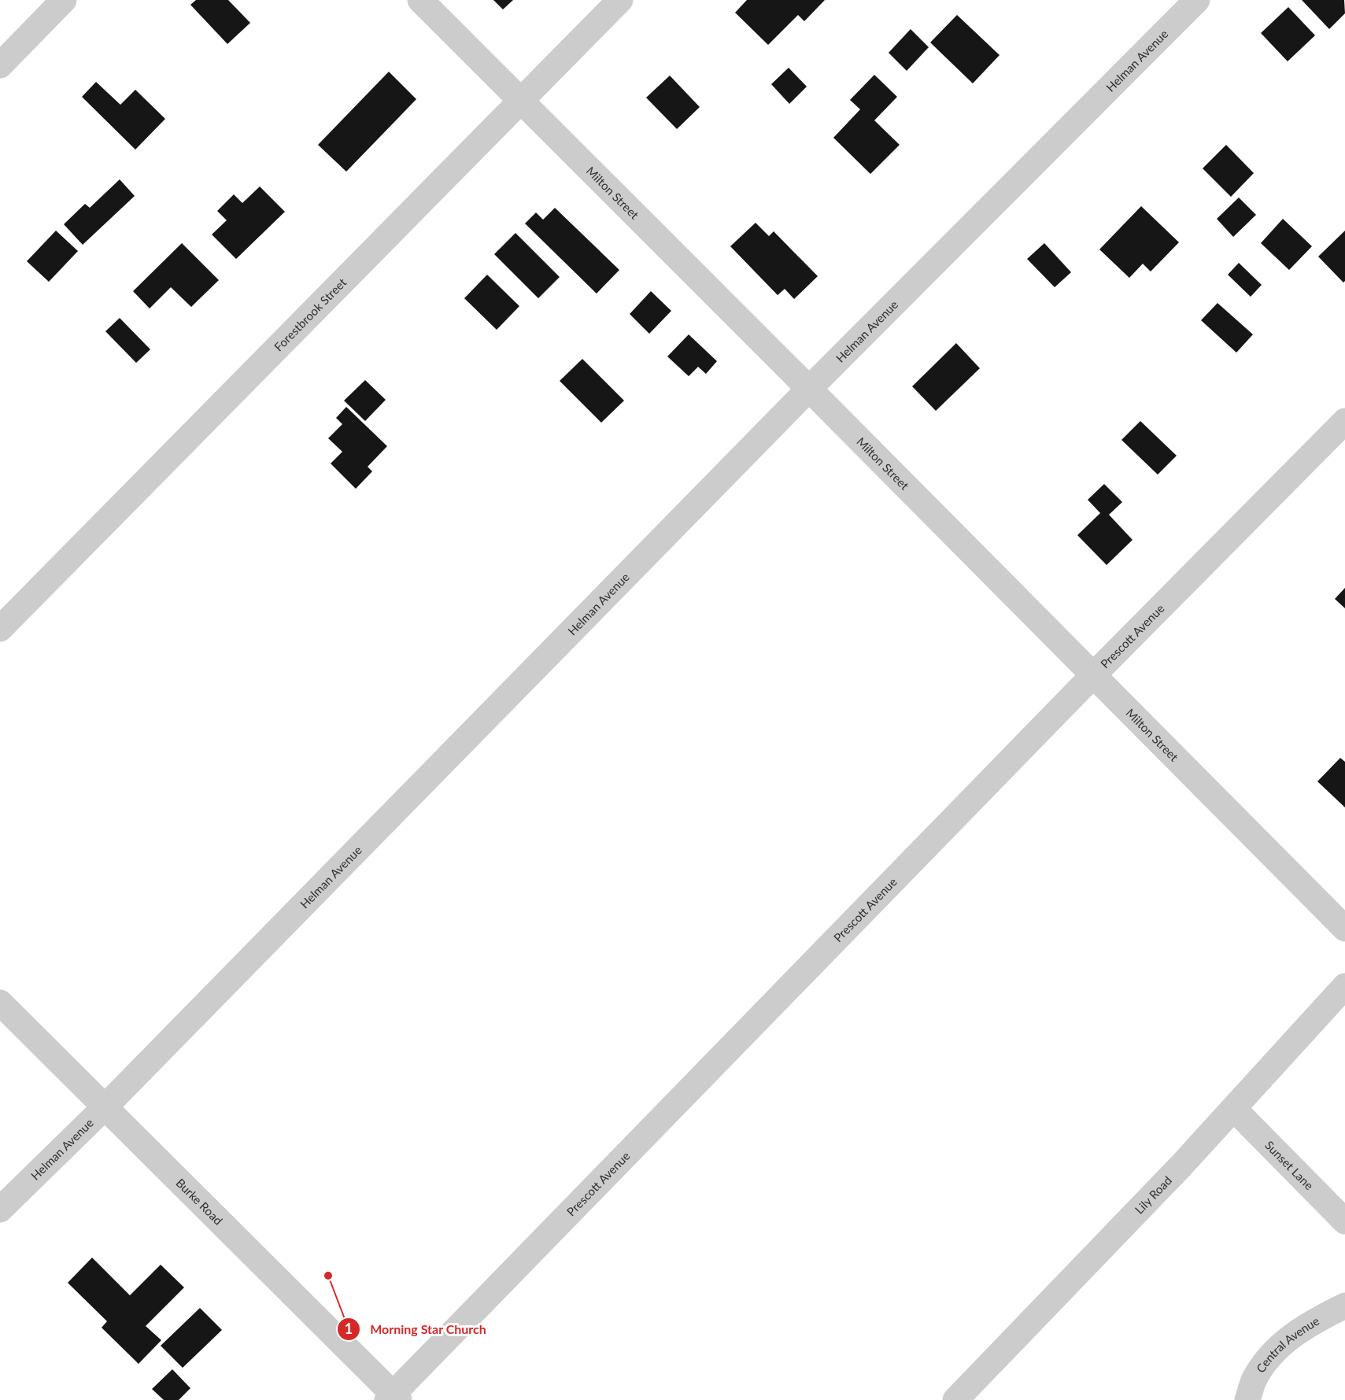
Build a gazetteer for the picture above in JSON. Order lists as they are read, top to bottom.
{
  "streets": {
    "street": [
      "Helman Avenue",
      "Milton Street",
      "Forestbrook Street",
      "Prescott Avenue",
      "Sunset Lane",
      "Lily Road",
      "Burke Road",
      "Central Avenue"
    ]
  },
  "crossings": [
    ["Helman Avenue", "Milton Street"],
    ["Helman Avenue", "Burke Road"],
    ["Milton Street", "Forestbrook Street"],
    ["Milton Street", "Prescott Avenue"],
    ["Prescott Avenue", "Burke Road"],
    ["Sunset Lane", "Lily Road"]
  ],
  "places": ["Morning Star Church"]
}
